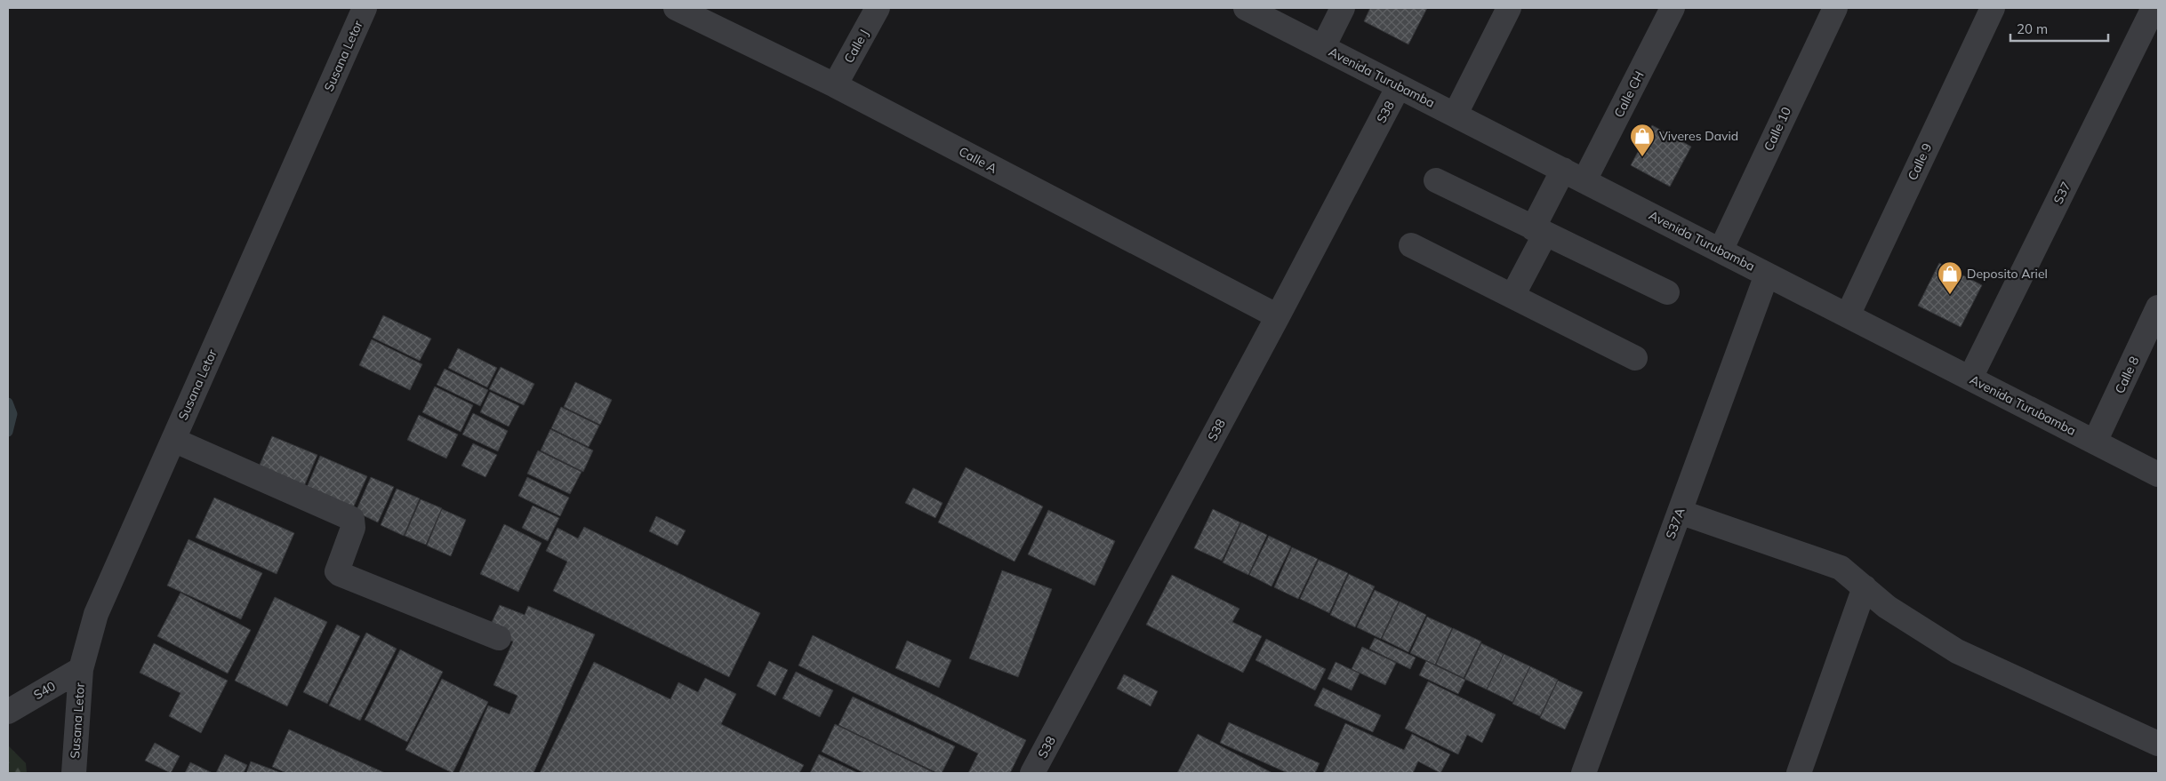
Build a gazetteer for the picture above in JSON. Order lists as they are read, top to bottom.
{
  "streets": {
    "street": [
      "Calle J",
      "Susana Letor",
      "Avenida Turubamba",
      "Calle CH",
      "S38",
      "Calle 10",
      "Calle A",
      "Calle 9",
      "S37",
      "Calle 8",
      "S37A",
      "S40"
    ]
  },
  "crossings": [
    ["Calle J", "Calle A"],
    ["Susana Letor", "S40"],
    ["Avenida Turubamba", "Calle CH"],
    ["Avenida Turubamba", "S38"],
    ["Avenida Turubamba", "Calle 10"],
    ["Avenida Turubamba", "Calle 9"],
    ["Avenida Turubamba", "S37"],
    ["Avenida Turubamba", "Calle 8"],
    ["Avenida Turubamba", "S37A"],
    ["S38", "Calle A"]
  ],
  "places": {
    "shop": ["Viveres David", "Deposito Ariel"]
  },
  "scale_bar": "20 m"
}
